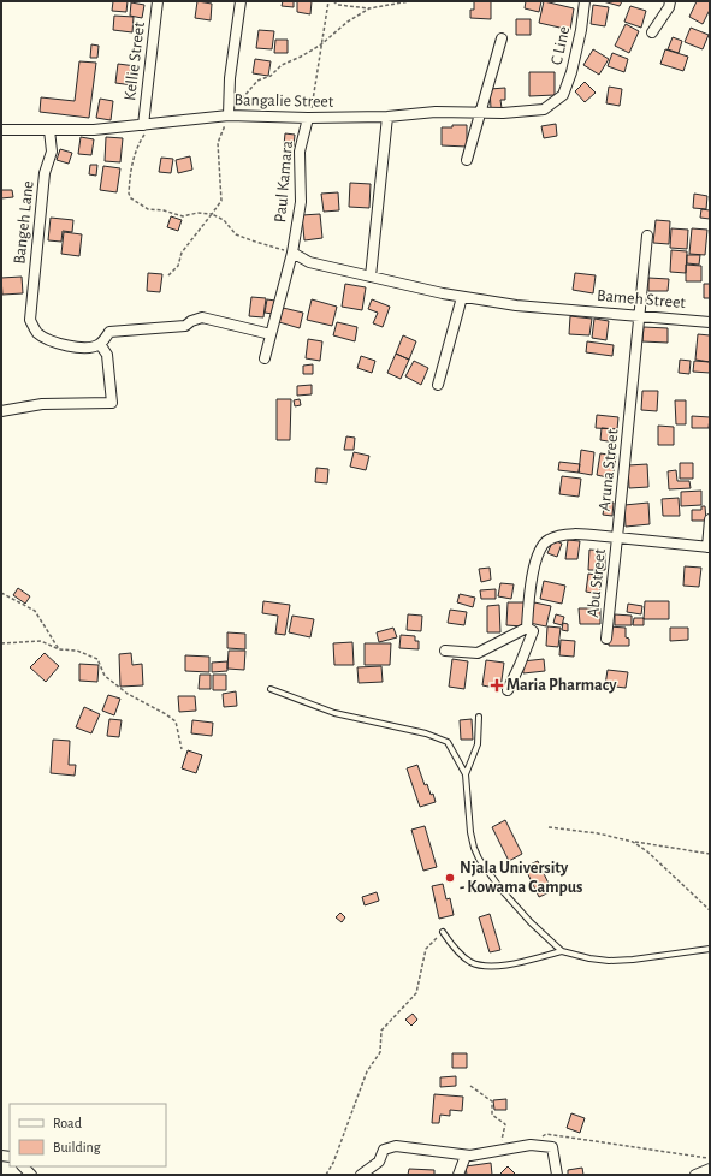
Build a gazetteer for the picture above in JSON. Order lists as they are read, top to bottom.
{
  "streets": {
    "street": [
      "C Line",
      "Kellie Street",
      "Bangalie Street",
      "Paul Kamara",
      "Bangeh Lane",
      "Bameh Street",
      "Aruna Street",
      "Abu Street"
    ]
  },
  "crossings": [
    ["C Line", "Bangalie Street"],
    ["Kellie Street", "Bangalie Street"],
    ["Bangalie Street", "Paul Kamara"],
    ["Bangalie Street", "Bangeh Lane"],
    ["Paul Kamara", "Bameh Street"],
    ["Bameh Street", "Aruna Street"],
    ["Aruna Street", "Abu Street"]
  ],
  "places": {
    "health": ["Maria Pharmacy"],
    "other": ["Njala University - Kowama Campus"]
  },
  "legend": ["Road", "Building"]
}
